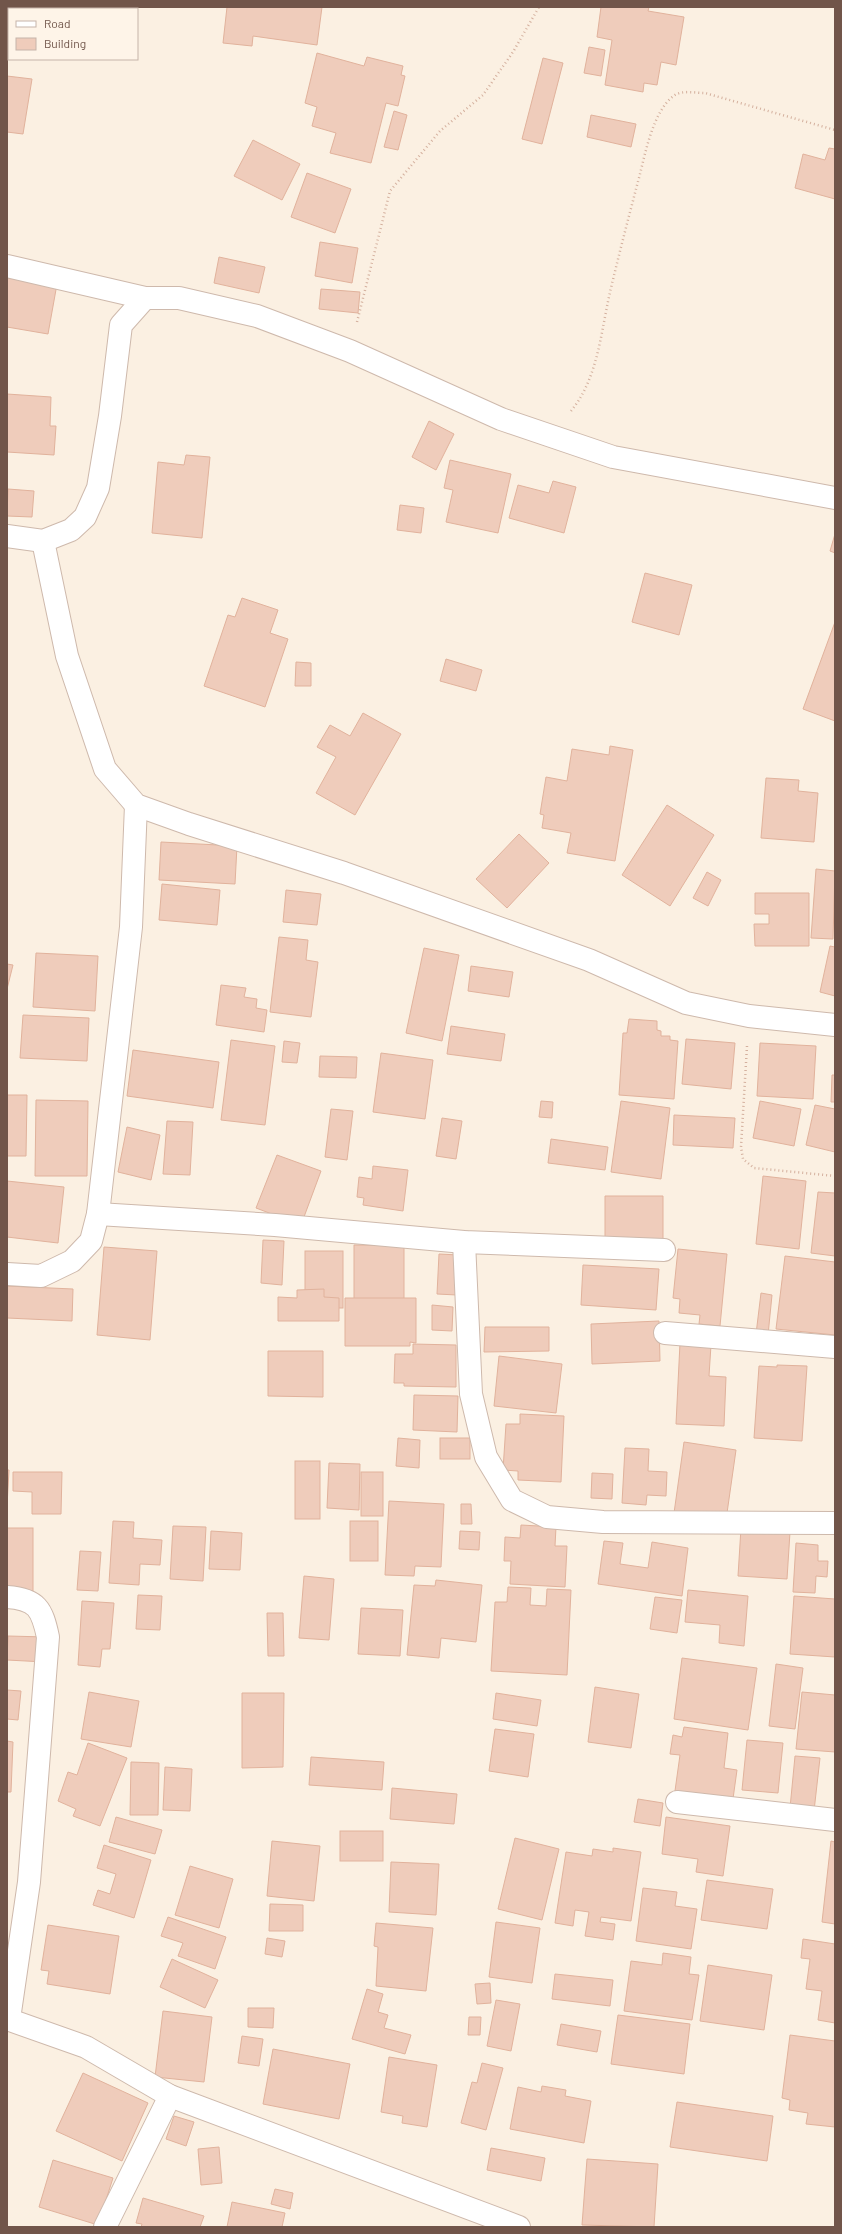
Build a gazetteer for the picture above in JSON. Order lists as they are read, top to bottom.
{
  "legend": ["Road", "Building"]
}
